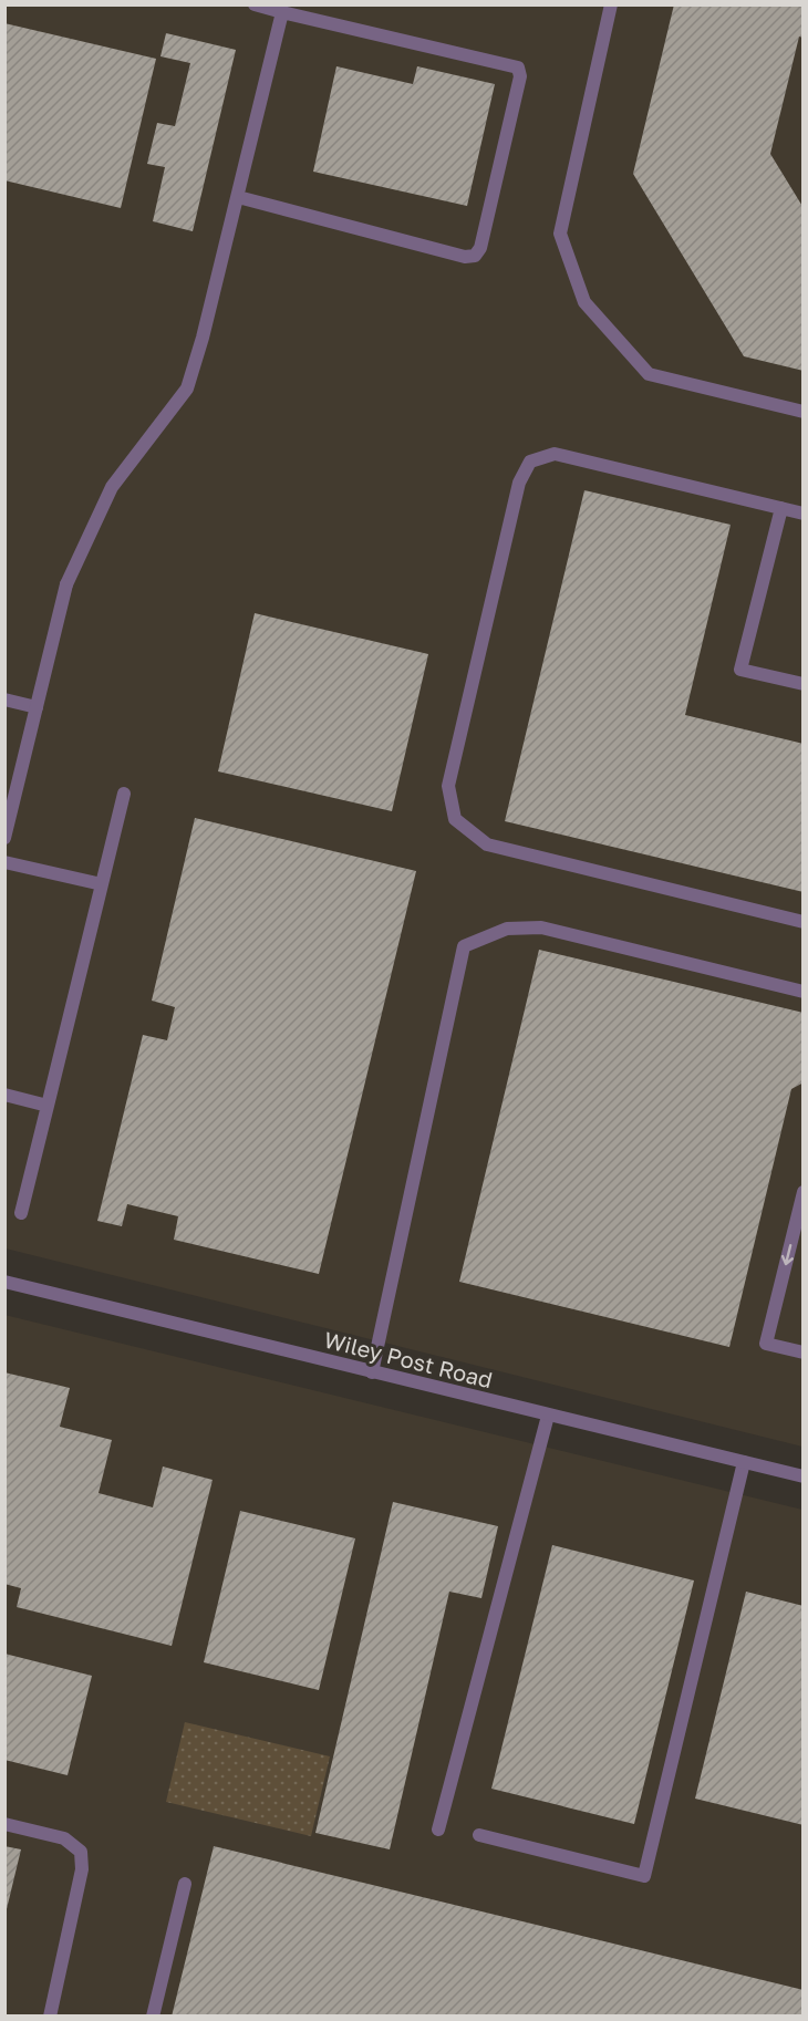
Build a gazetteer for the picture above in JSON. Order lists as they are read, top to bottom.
{
  "streets": {
    "street": ["Wiley Post Road"]
  }
}
